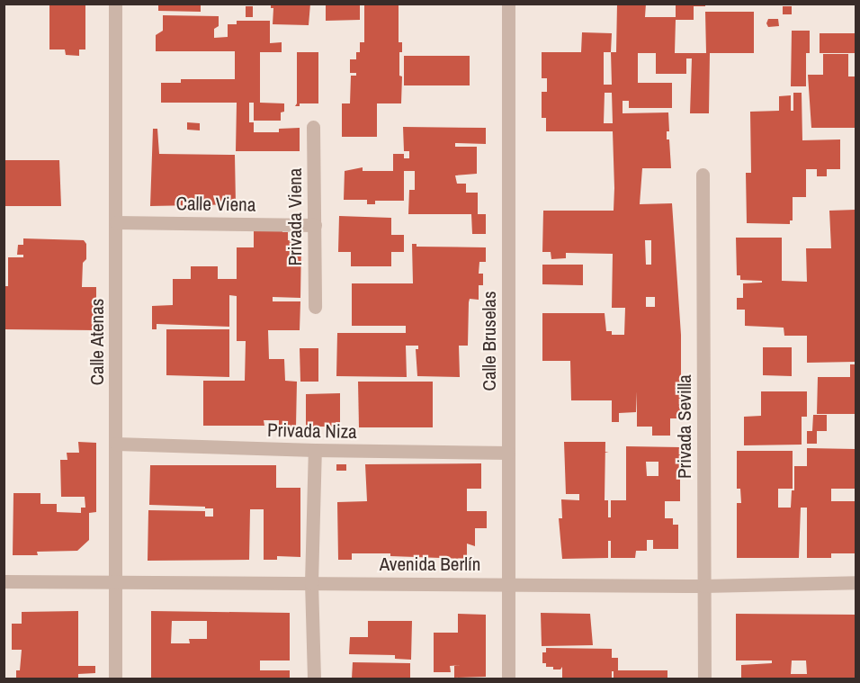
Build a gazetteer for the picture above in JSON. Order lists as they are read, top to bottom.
{
  "streets": {
    "street": [
      "Calle Viena",
      "Privada Viena",
      "Calle Bruselas",
      "Calle Atenas",
      "Privada Sevilla",
      "Privada Niza",
      "Avenida Berlín"
    ]
  },
  "crossings": [
    ["Calle Viena", "Privada Viena"],
    ["Calle Viena", "Calle Atenas"],
    ["Calle Bruselas", "Privada Niza"],
    ["Calle Bruselas", "Avenida Berlín"],
    ["Calle Atenas", "Privada Niza"],
    ["Calle Atenas", "Avenida Berlín"],
    ["Privada Sevilla", "Avenida Berlín"]
  ]
}
